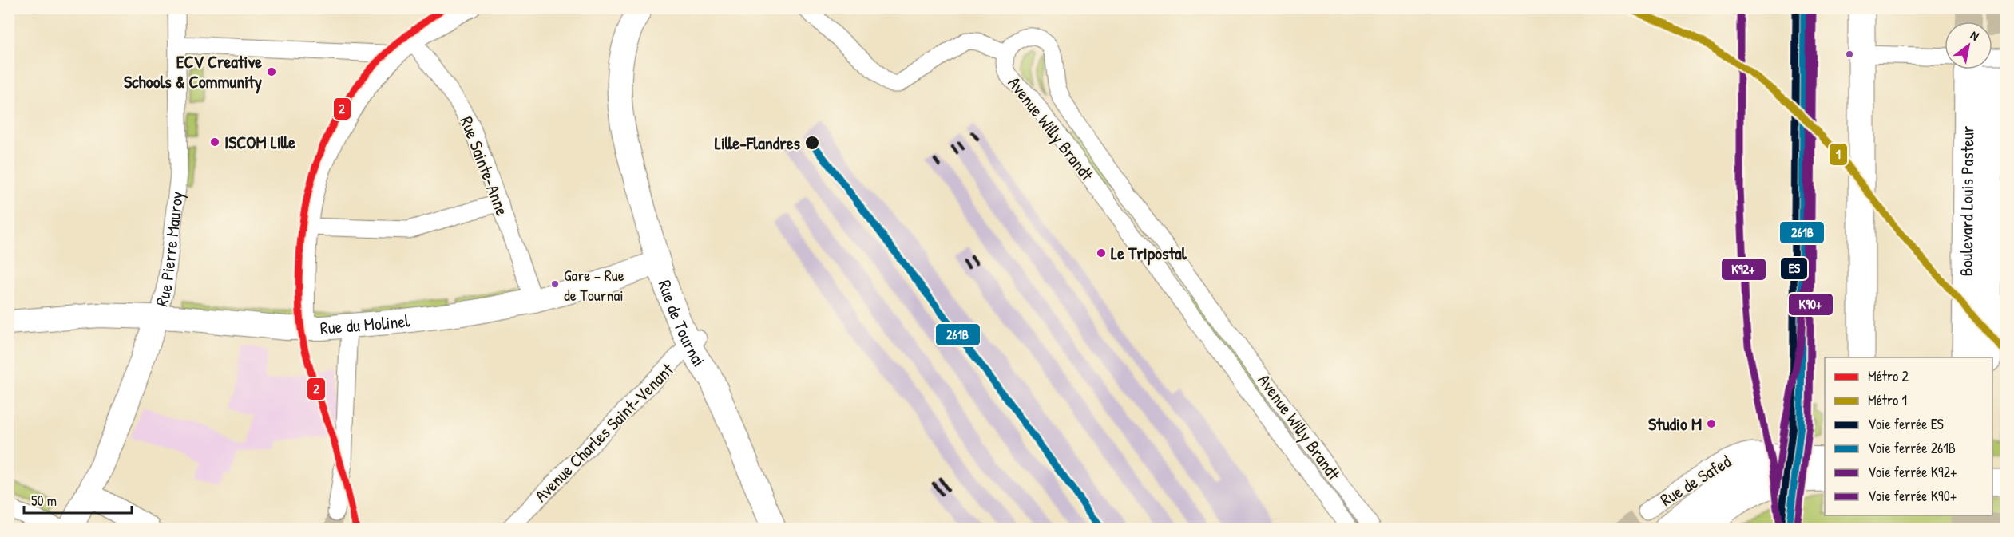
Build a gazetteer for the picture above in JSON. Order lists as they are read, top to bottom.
{
  "streets": {
    "main road": ["Boulevard Louis Pasteur"],
    "street": [
      "Avenue Willy Brandt",
      "Rue Sainte-Anne",
      "Rue Pierre Mauroy",
      "Rue de Tournai",
      "Rue du Molinel",
      "Avenue Charles Saint-Venant",
      "Rue de Safed"
    ]
  },
  "crossings": [
    ["Rue Sainte-Anne", "Rue du Molinel"],
    ["Rue Pierre Mauroy", "Rue du Molinel"],
    ["Rue de Tournai", "Rue du Molinel"],
    ["Rue de Tournai", "Avenue Charles Saint-Venant"]
  ],
  "places": [
    "ECV Creative Schools & Community",
    "ISCOM Lille",
    "Lille-Flandres",
    "Le Tripostal",
    "Gare – Rue de Tournai",
    "Studio M"
  ],
  "lines": [
    "metro line 2",
    "metro line 1",
    "rail line ES",
    "rail line 261B",
    "rail line K92+",
    "rail line K90+"
  ],
  "legend": [
    "Métro 2",
    "Métro 1",
    "Voie ferrée ES",
    "Voie ferrée 261B",
    "Voie ferrée K92+",
    "Voie ferrée K90+"
  ],
  "scale_bar": "50 m",
  "north": "top right"
}
